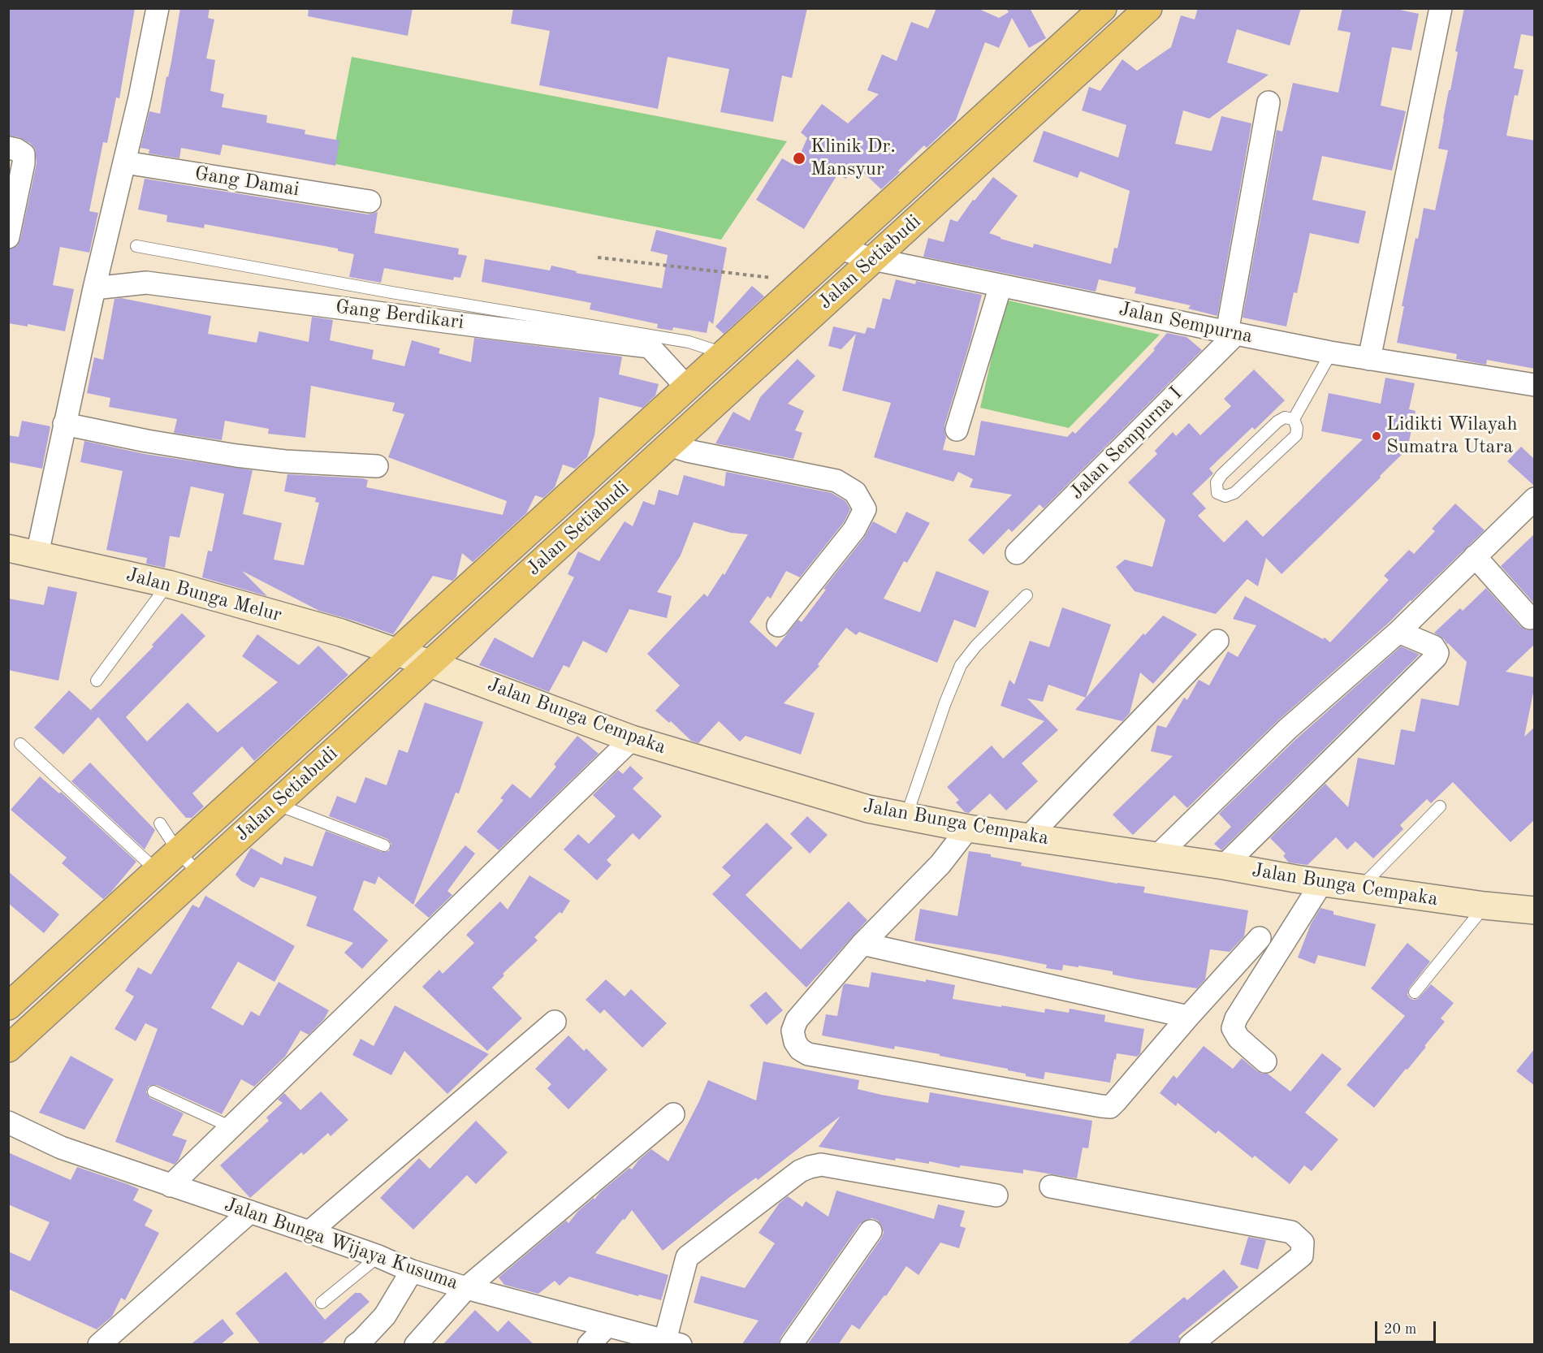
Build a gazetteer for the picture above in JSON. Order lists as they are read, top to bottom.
{
  "streets": {
    "main road": ["Jalan Setiabudi"],
    "street": [
      "Gang Damai",
      "Gang Berdikari",
      "Jalan Sempurna",
      "Jalan Sempurna I",
      "Jalan Bunga Melur",
      "Jalan Bunga Cempaka",
      "Jalan Bunga Wijaya Kusuma"
    ]
  },
  "crossings": [
    ["Jalan Setiabudi", "Gang Berdikari"],
    ["Jalan Setiabudi", "Jalan Sempurna"],
    ["Jalan Setiabudi", "Jalan Bunga Melur"],
    ["Jalan Setiabudi", "Jalan Bunga Cempaka"],
    ["Jalan Sempurna", "Jalan Sempurna I"],
    ["Jalan Bunga Melur", "Jalan Bunga Cempaka"]
  ],
  "places": ["Klinik Dr. Mansyur", "Lidikti Wilayah Sumatra Utara"],
  "scale_bar": "20 m"
}
